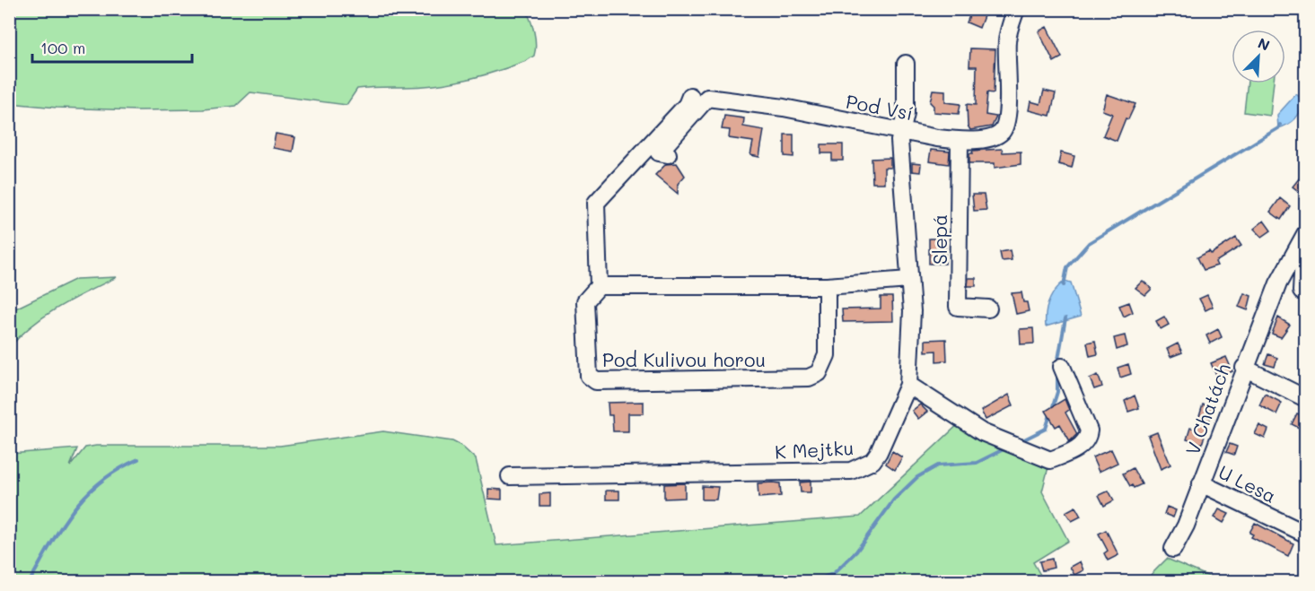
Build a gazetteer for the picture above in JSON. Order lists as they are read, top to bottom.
{
  "streets": {
    "street": [
      "Pod Vsí",
      "Slepá",
      "Pod Kulivou horou",
      "V Chatách",
      "K Mejtku",
      "U Lesa"
    ]
  },
  "crossings": [
    ["Pod Vsí", "Slepá"],
    ["Pod Vsí", "K Mejtku"],
    ["V Chatách", "U Lesa"]
  ],
  "scale_bar": "100 m",
  "north": "top right"
}
